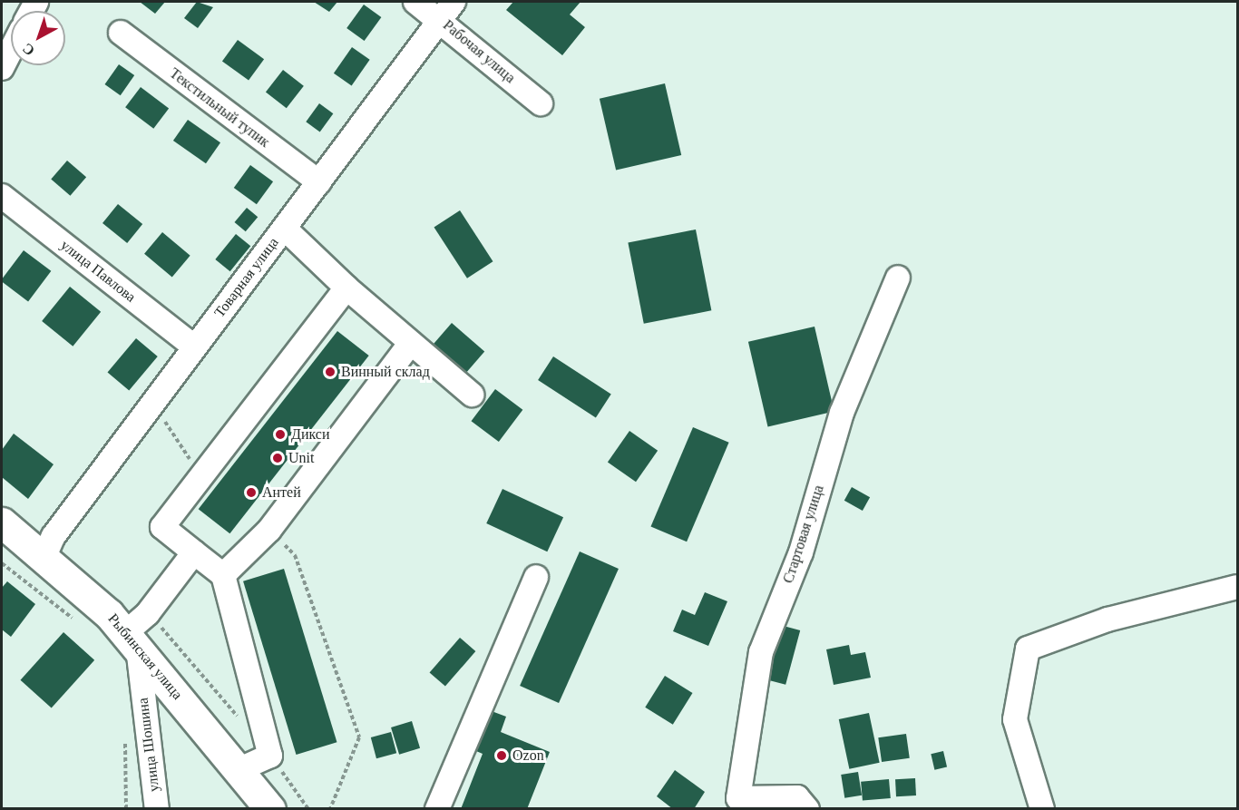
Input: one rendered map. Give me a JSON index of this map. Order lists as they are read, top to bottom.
{
  "streets": {
    "main road": ["Рыбинская улица"],
    "street": [
      "Рабочая улица",
      "Текстильный тупик",
      "улица Павлова",
      "Товарная улица",
      "Стартовая улица",
      "улица Шошина"
    ]
  },
  "crossings": [
    ["Рабочая улица", "Товарная улица"],
    ["Текстильный тупик", "Товарная улица"],
    ["улица Павлова", "Товарная улица"],
    ["Товарная улица", "Рыбинская улица"],
    ["Рыбинская улица", "улица Шошина"]
  ],
  "places": [
    "Винный склад",
    "Дикси",
    "Unit",
    "Антей",
    "Ozon"
  ],
  "north": "bottom left"
}
